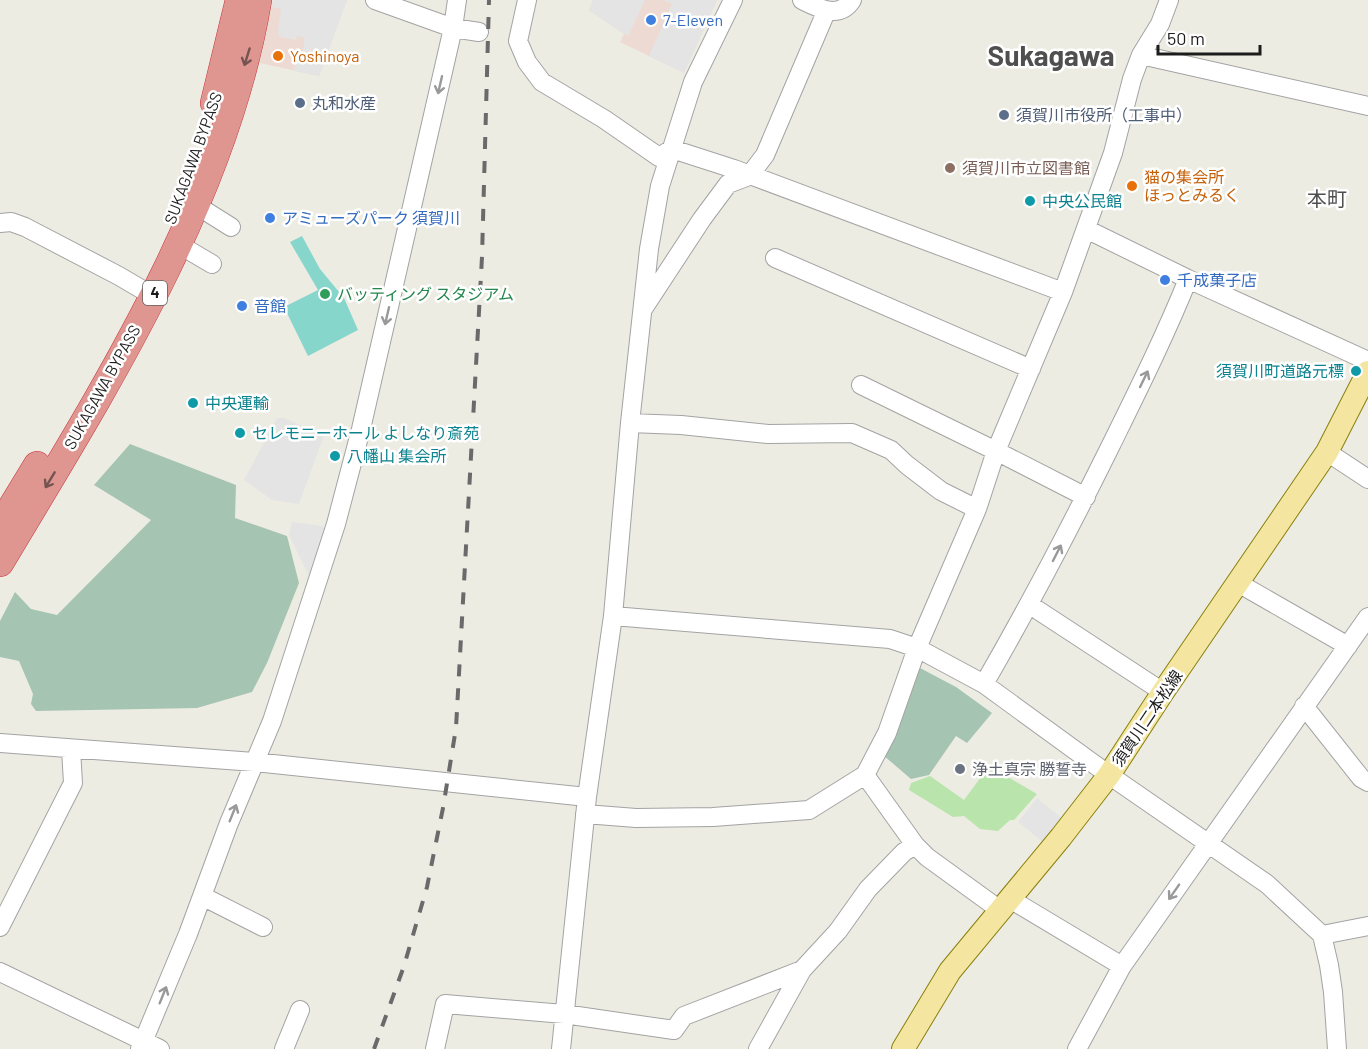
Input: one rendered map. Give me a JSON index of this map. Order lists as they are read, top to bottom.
{
  "streets": {
    "highway": ["SUKAGAWA BYPASS", "4"],
    "main road": ["須賀川二本松線"]
  },
  "districts": ["Sukagawa", "本町"],
  "places": [
    "7-Eleven",
    "Yoshinoya",
    "丸和水産",
    "須賀川市役所（工事中）",
    "須賀川市立図書館",
    "猫の集会所 ほっとみるく",
    "中央公民館",
    "アミューズパーク 須賀川",
    "千成菓子店",
    "バッティング スタジアム",
    "音館",
    "須賀川町道路元標",
    "中央運輸",
    "セレモニーホール よしなり斎苑",
    "八幡山 集会所",
    "浄土真宗 勝誓寺"
  ],
  "scale_bar": "50 m"
}
